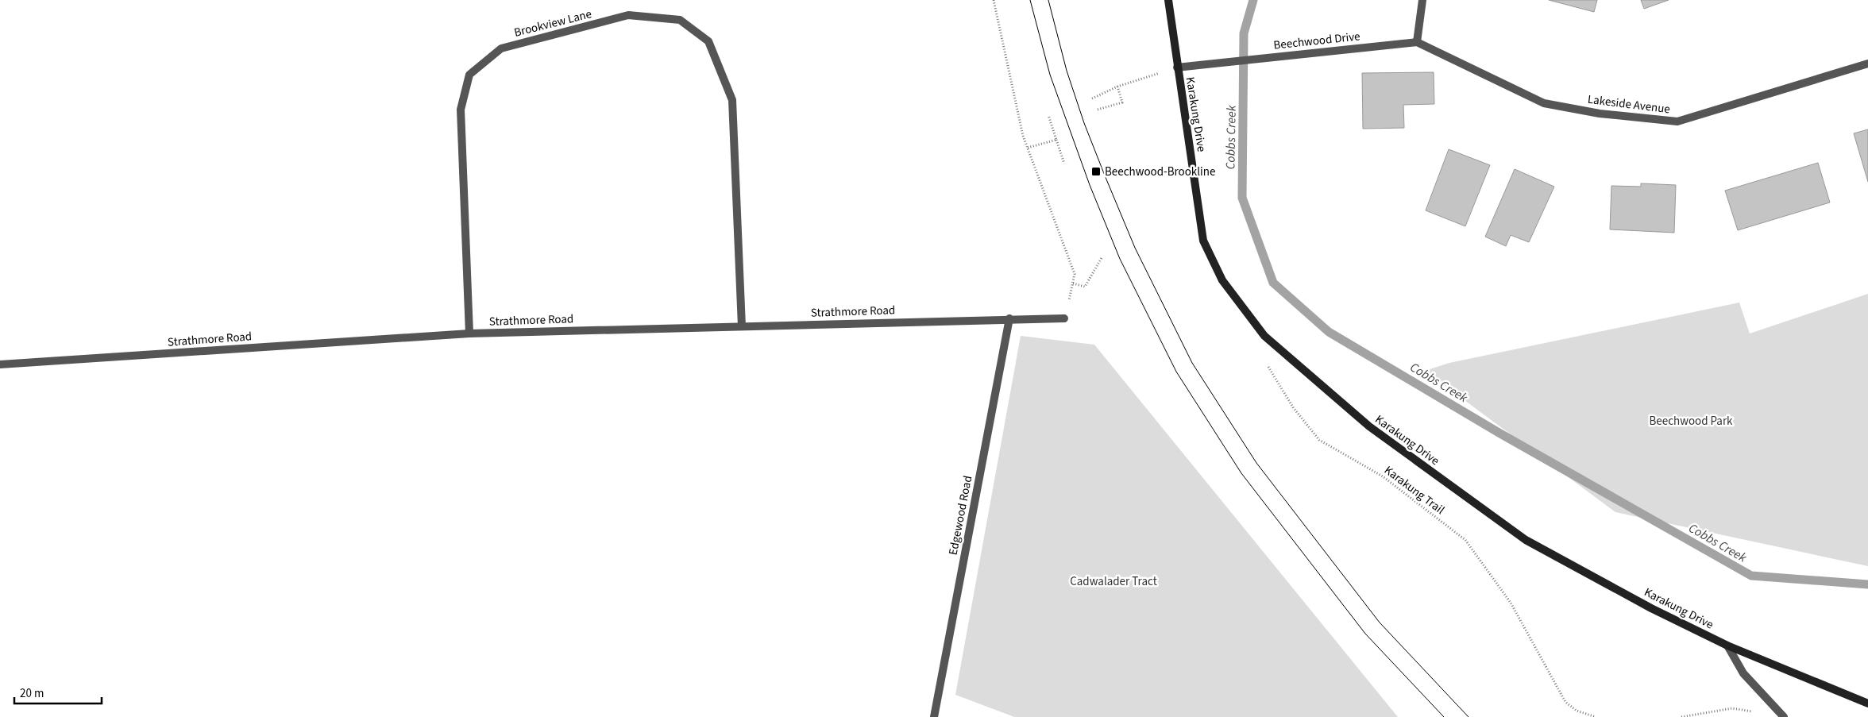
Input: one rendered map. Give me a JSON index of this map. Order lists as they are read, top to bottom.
{
  "streets": {
    "street": [
      "Brookview Lane",
      "Beechwood Drive",
      "Lakeside Avenue",
      "Karakung Drive",
      "Strathmore Road",
      "Edgewood Road"
    ],
    "path": ["Karakung Trail"]
  },
  "crossings": [
    ["Brookview Lane", "Strathmore Road"],
    ["Beechwood Drive", "Lakeside Avenue"],
    ["Beechwood Drive", "Karakung Drive"],
    ["Strathmore Road", "Edgewood Road"]
  ],
  "water": ["Cobbs Creek"],
  "parks": ["Beechwood Park", "Cadwalader Tract"],
  "places": {
    "transit": ["Beechwood-Brookline"]
  },
  "scale_bar": "20 m"
}
